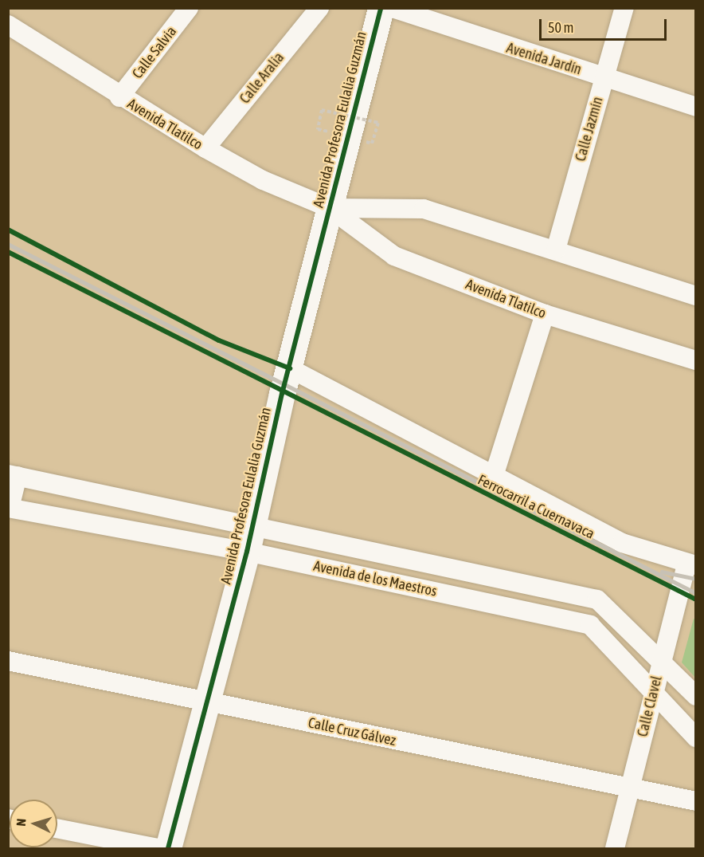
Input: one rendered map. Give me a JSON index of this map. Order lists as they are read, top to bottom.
{
  "streets": {
    "main road": ["Avenida Profesora Eulalia Guzmán"],
    "street": [
      "Calle Salvia",
      "Avenida Jardín",
      "Calle Aralia",
      "Avenida Tlatilco",
      "Calle Jazmín",
      "Avenida de los Maestros",
      "Calle Clavel",
      "Calle Cruz Gálvez"
    ],
    "cycle path": ["Ferrocarril a Cuernavaca"]
  },
  "crossings": [
    ["Calle Salvia", "Avenida Tlatilco"],
    ["Avenida Jardín", "Calle Jazmín"],
    ["Calle Aralia", "Avenida Tlatilco"],
    ["Avenida Profesora Eulalia Guzmán", "Avenida Tlatilco"],
    ["Avenida Profesora Eulalia Guzmán", "Avenida de los Maestros"],
    ["Avenida Profesora Eulalia Guzmán", "Calle Cruz Gálvez"],
    ["Avenida Tlatilco", "Calle Jazmín"],
    ["Avenida de los Maestros", "Calle Clavel"],
    ["Calle Clavel", "Calle Cruz Gálvez"]
  ],
  "scale_bar": "50 m",
  "north": "left"
}
